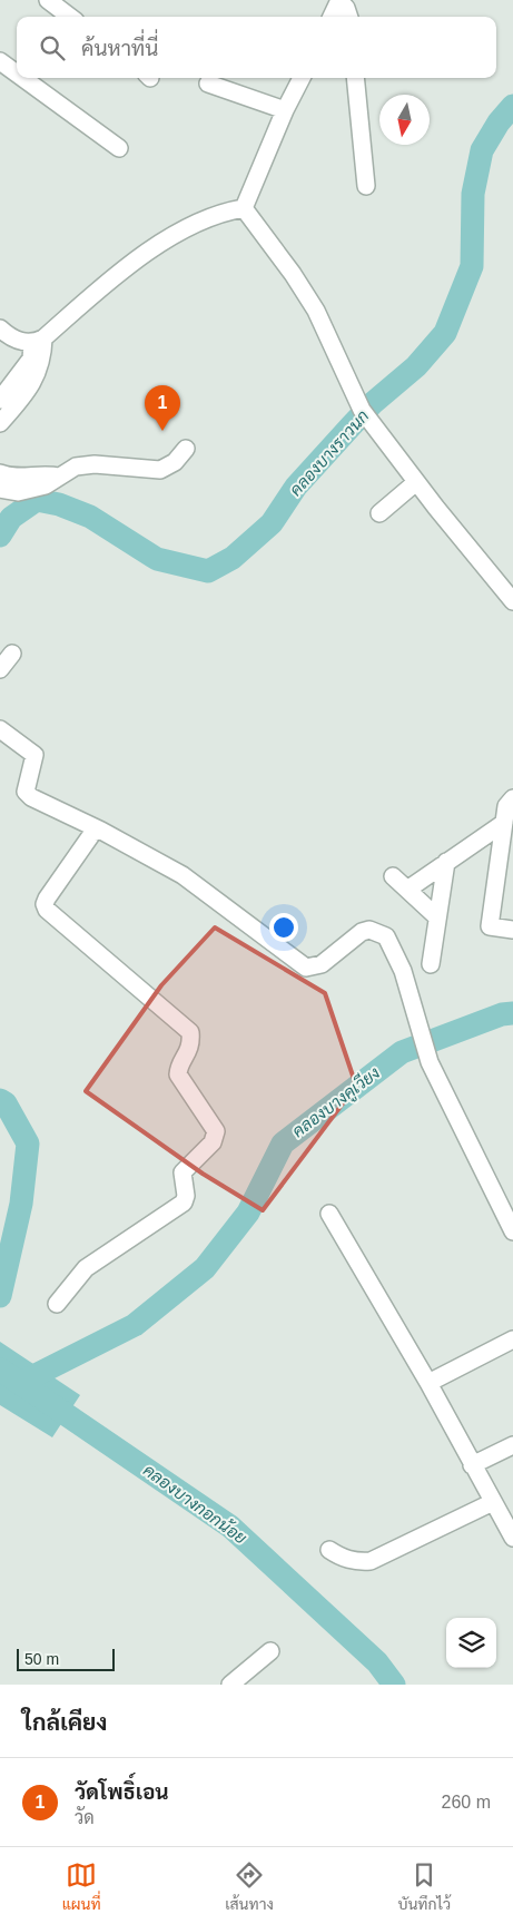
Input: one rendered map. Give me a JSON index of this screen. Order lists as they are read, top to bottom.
{
  "water": ["คลองบางราวนก", "คลองบางคูเวียง", "คลองบางกอกน้อย"],
  "scale_bar": "50 m",
  "north": "bottom",
  "page": {
    "search": "ค้นหาที่นี่",
    "pins": "1",
    "scale": "50 m",
    "heading": "ใกล้เคียง",
    "list": [
      {
        "mark": "1",
        "name": "วัดโพธิ์เอน",
        "note": "วัด",
        "value": "260 m"
      }
    ],
    "nav": ["แผนที่", "เส้นทาง", "บันทึกไว้"]
  }
}
